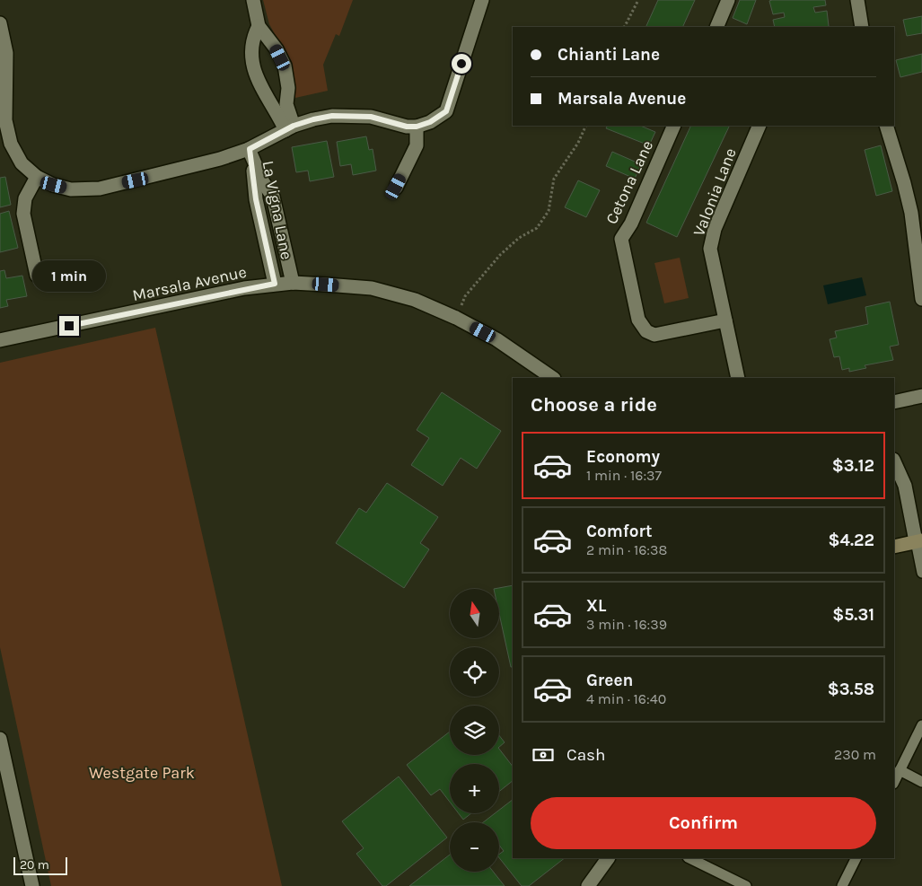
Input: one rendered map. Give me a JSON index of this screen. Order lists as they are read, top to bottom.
{
  "streets": {
    "street": [
      "Cetona Lane",
      "Valonia Lane",
      "La Vigna Lane",
      "Marsala Avenue"
    ]
  },
  "crossings": [
    ["Cetona Lane", "Valonia Lane"],
    ["La Vigna Lane", "Marsala Avenue"]
  ],
  "parks": ["Westgate Park"],
  "scale_bar": "20 m",
  "north": "top",
  "page": {
    "banner": ["Chianti Lane", "Marsala Avenue"],
    "bubble": "1 min",
    "heading": "Choose a ride",
    "list": [
      {
        "name": "Economy",
        "note": "1 min · 16:37",
        "value": "$3.12"
      },
      {
        "name": "Comfort",
        "note": "2 min · 16:38",
        "value": "$4.22"
      },
      {
        "name": "XL",
        "note": "3 min · 16:39",
        "value": "$5.31"
      },
      {
        "name": "Green",
        "note": "4 min · 16:40",
        "value": "$3.58"
      }
    ],
    "map_buttons": ["+", "−"],
    "pay": ["Cash", "230 m"],
    "buttons": "Confirm",
    "scale": "20 m"
  }
}
